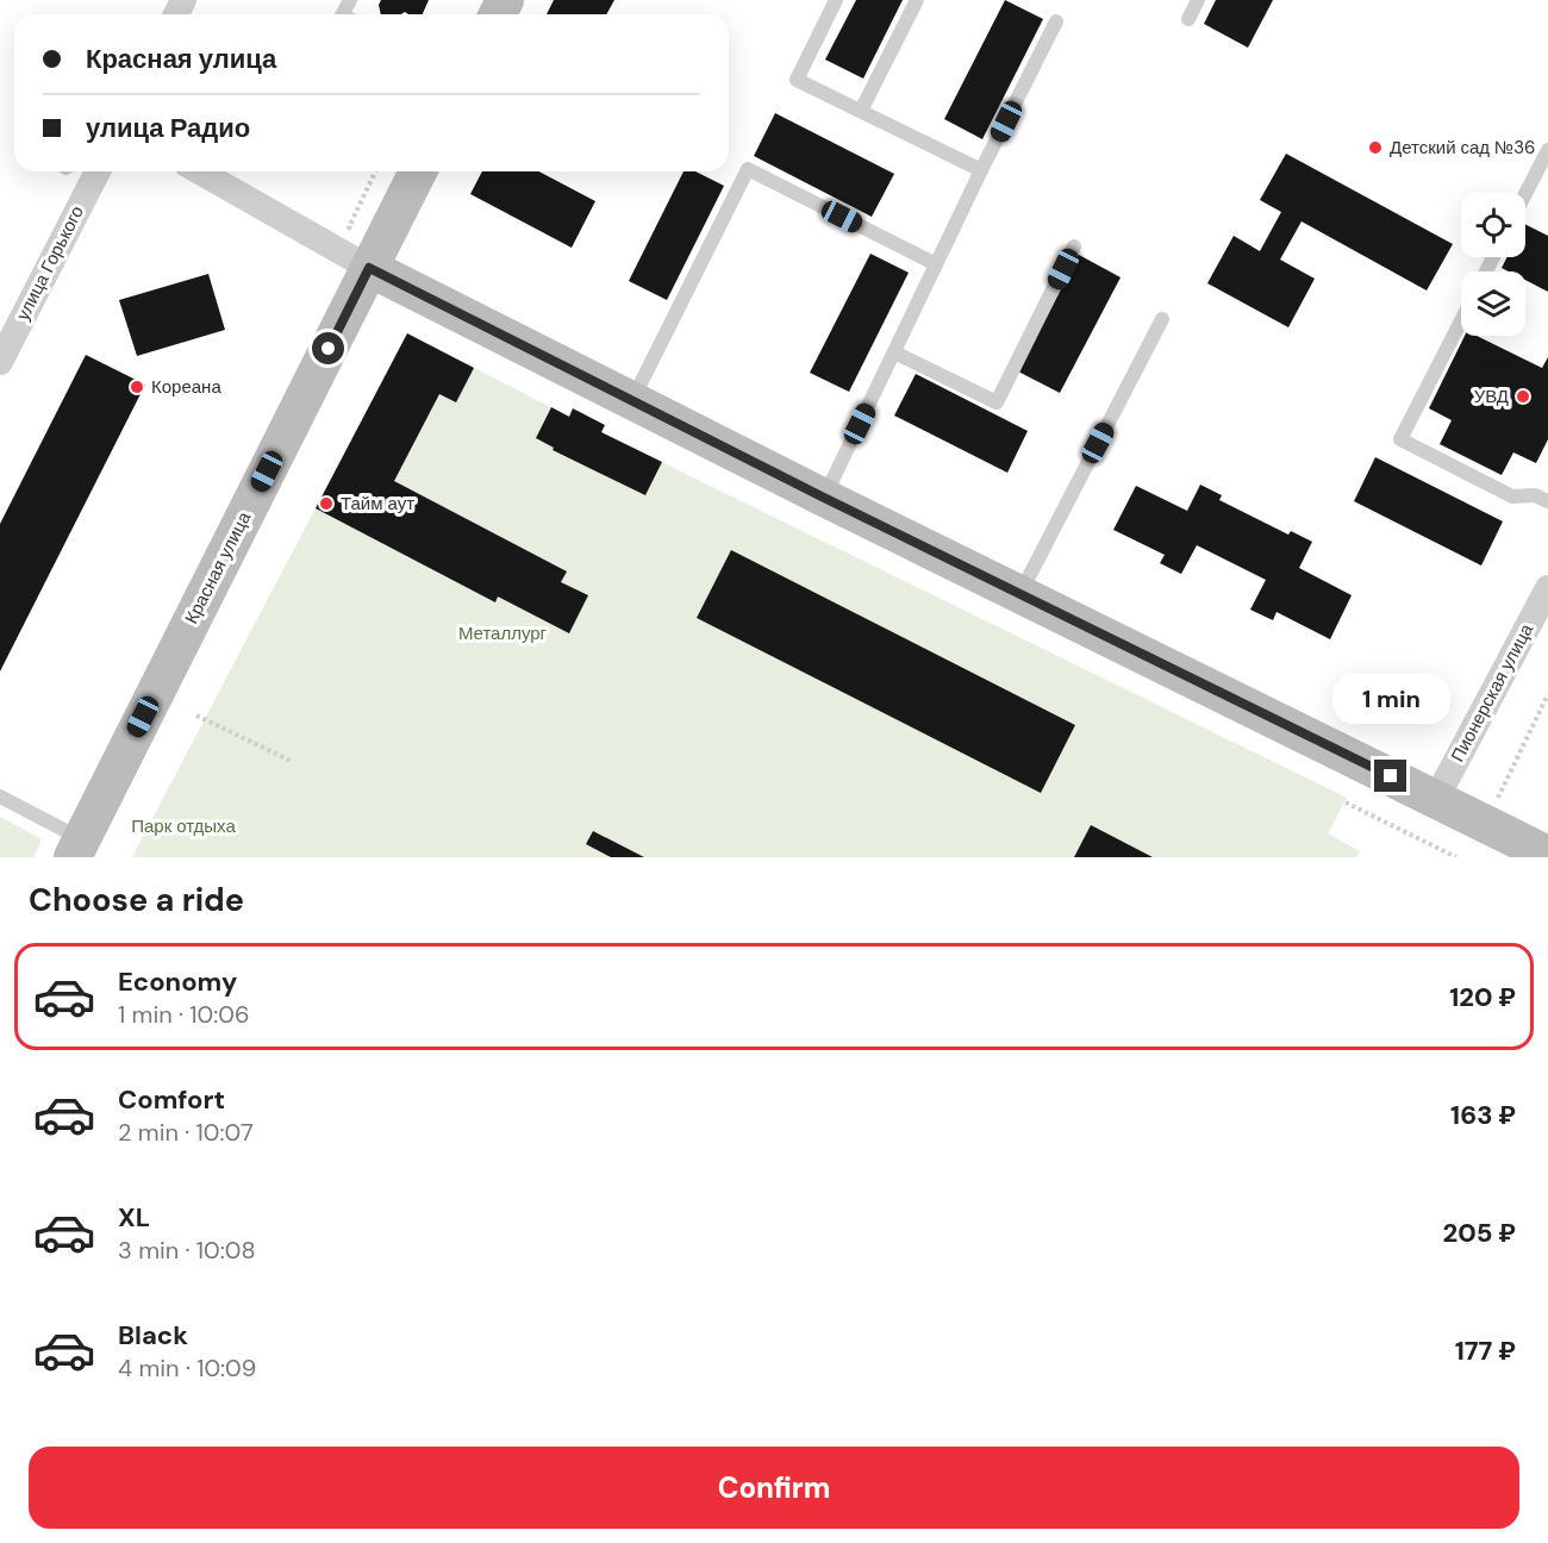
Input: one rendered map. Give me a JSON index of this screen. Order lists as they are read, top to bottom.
{
  "streets": {
    "main road": ["Красная улица"],
    "street": ["улица Горького", "Пионерская улица"]
  },
  "parks": ["Металлург", "Парк отдыха"],
  "places": [
    "Детский сад №36",
    "Кореана",
    "УВД",
    "Тайм аут"
  ],
  "page": {
    "banner": ["Красная улица", "улица Радио"],
    "bubble": "1 min",
    "heading": "Choose a ride",
    "list": [
      {
        "name": "Economy",
        "note": "1 min · 10:06",
        "value": "120 ₽"
      },
      {
        "name": "Comfort",
        "note": "2 min · 10:07",
        "value": "163 ₽"
      },
      {
        "name": "XL",
        "note": "3 min · 10:08",
        "value": "205 ₽"
      },
      {
        "name": "Black",
        "note": "4 min · 10:09",
        "value": "177 ₽"
      }
    ],
    "buttons": "Confirm"
  }
}
